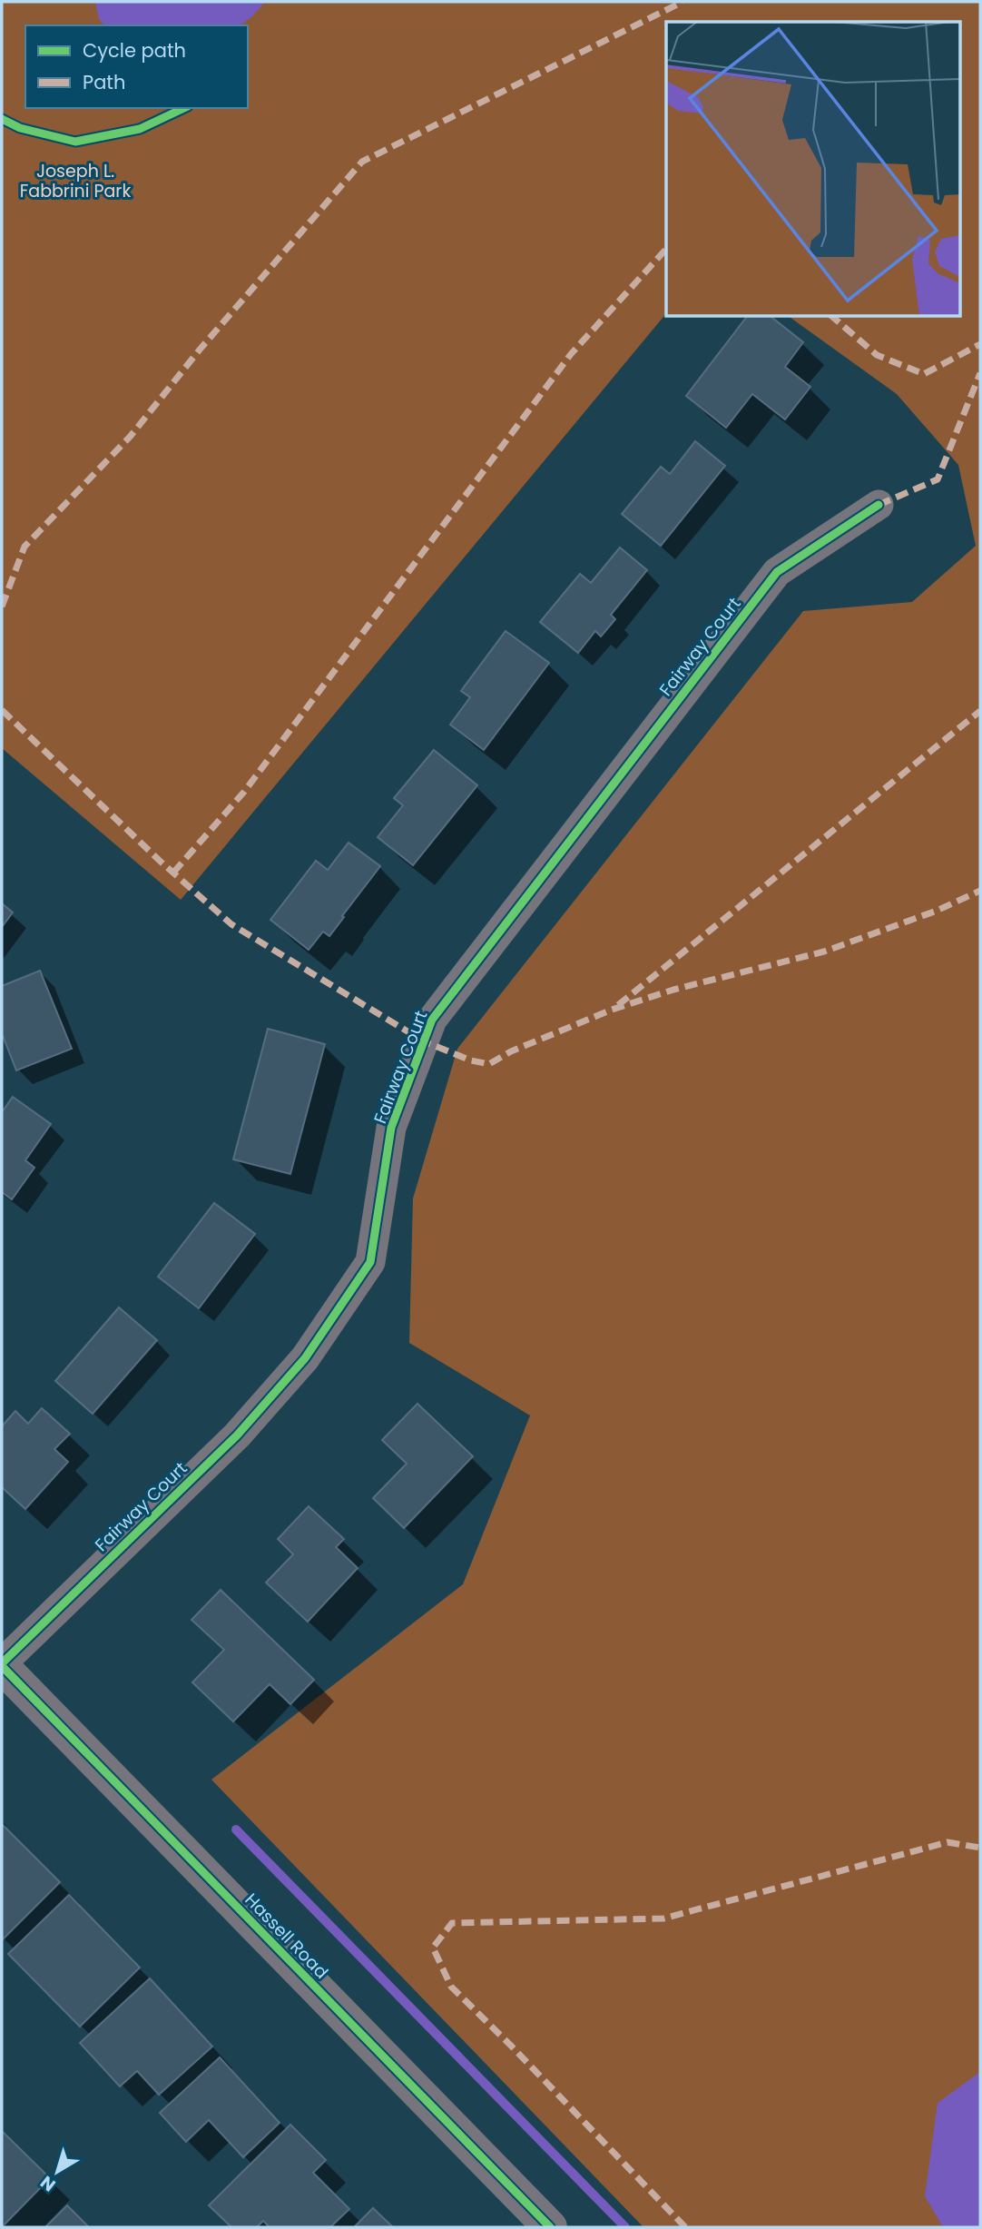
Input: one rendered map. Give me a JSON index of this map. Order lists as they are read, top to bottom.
{
  "streets": {
    "street": ["Fairway Court", "Hassell Road"]
  },
  "crossings": [
    ["Fairway Court", "Hassell Road"]
  ],
  "parks": ["Joseph L. Fabbrini Park"],
  "legend": ["Cycle path", "Path"],
  "north": "bottom left"
}
